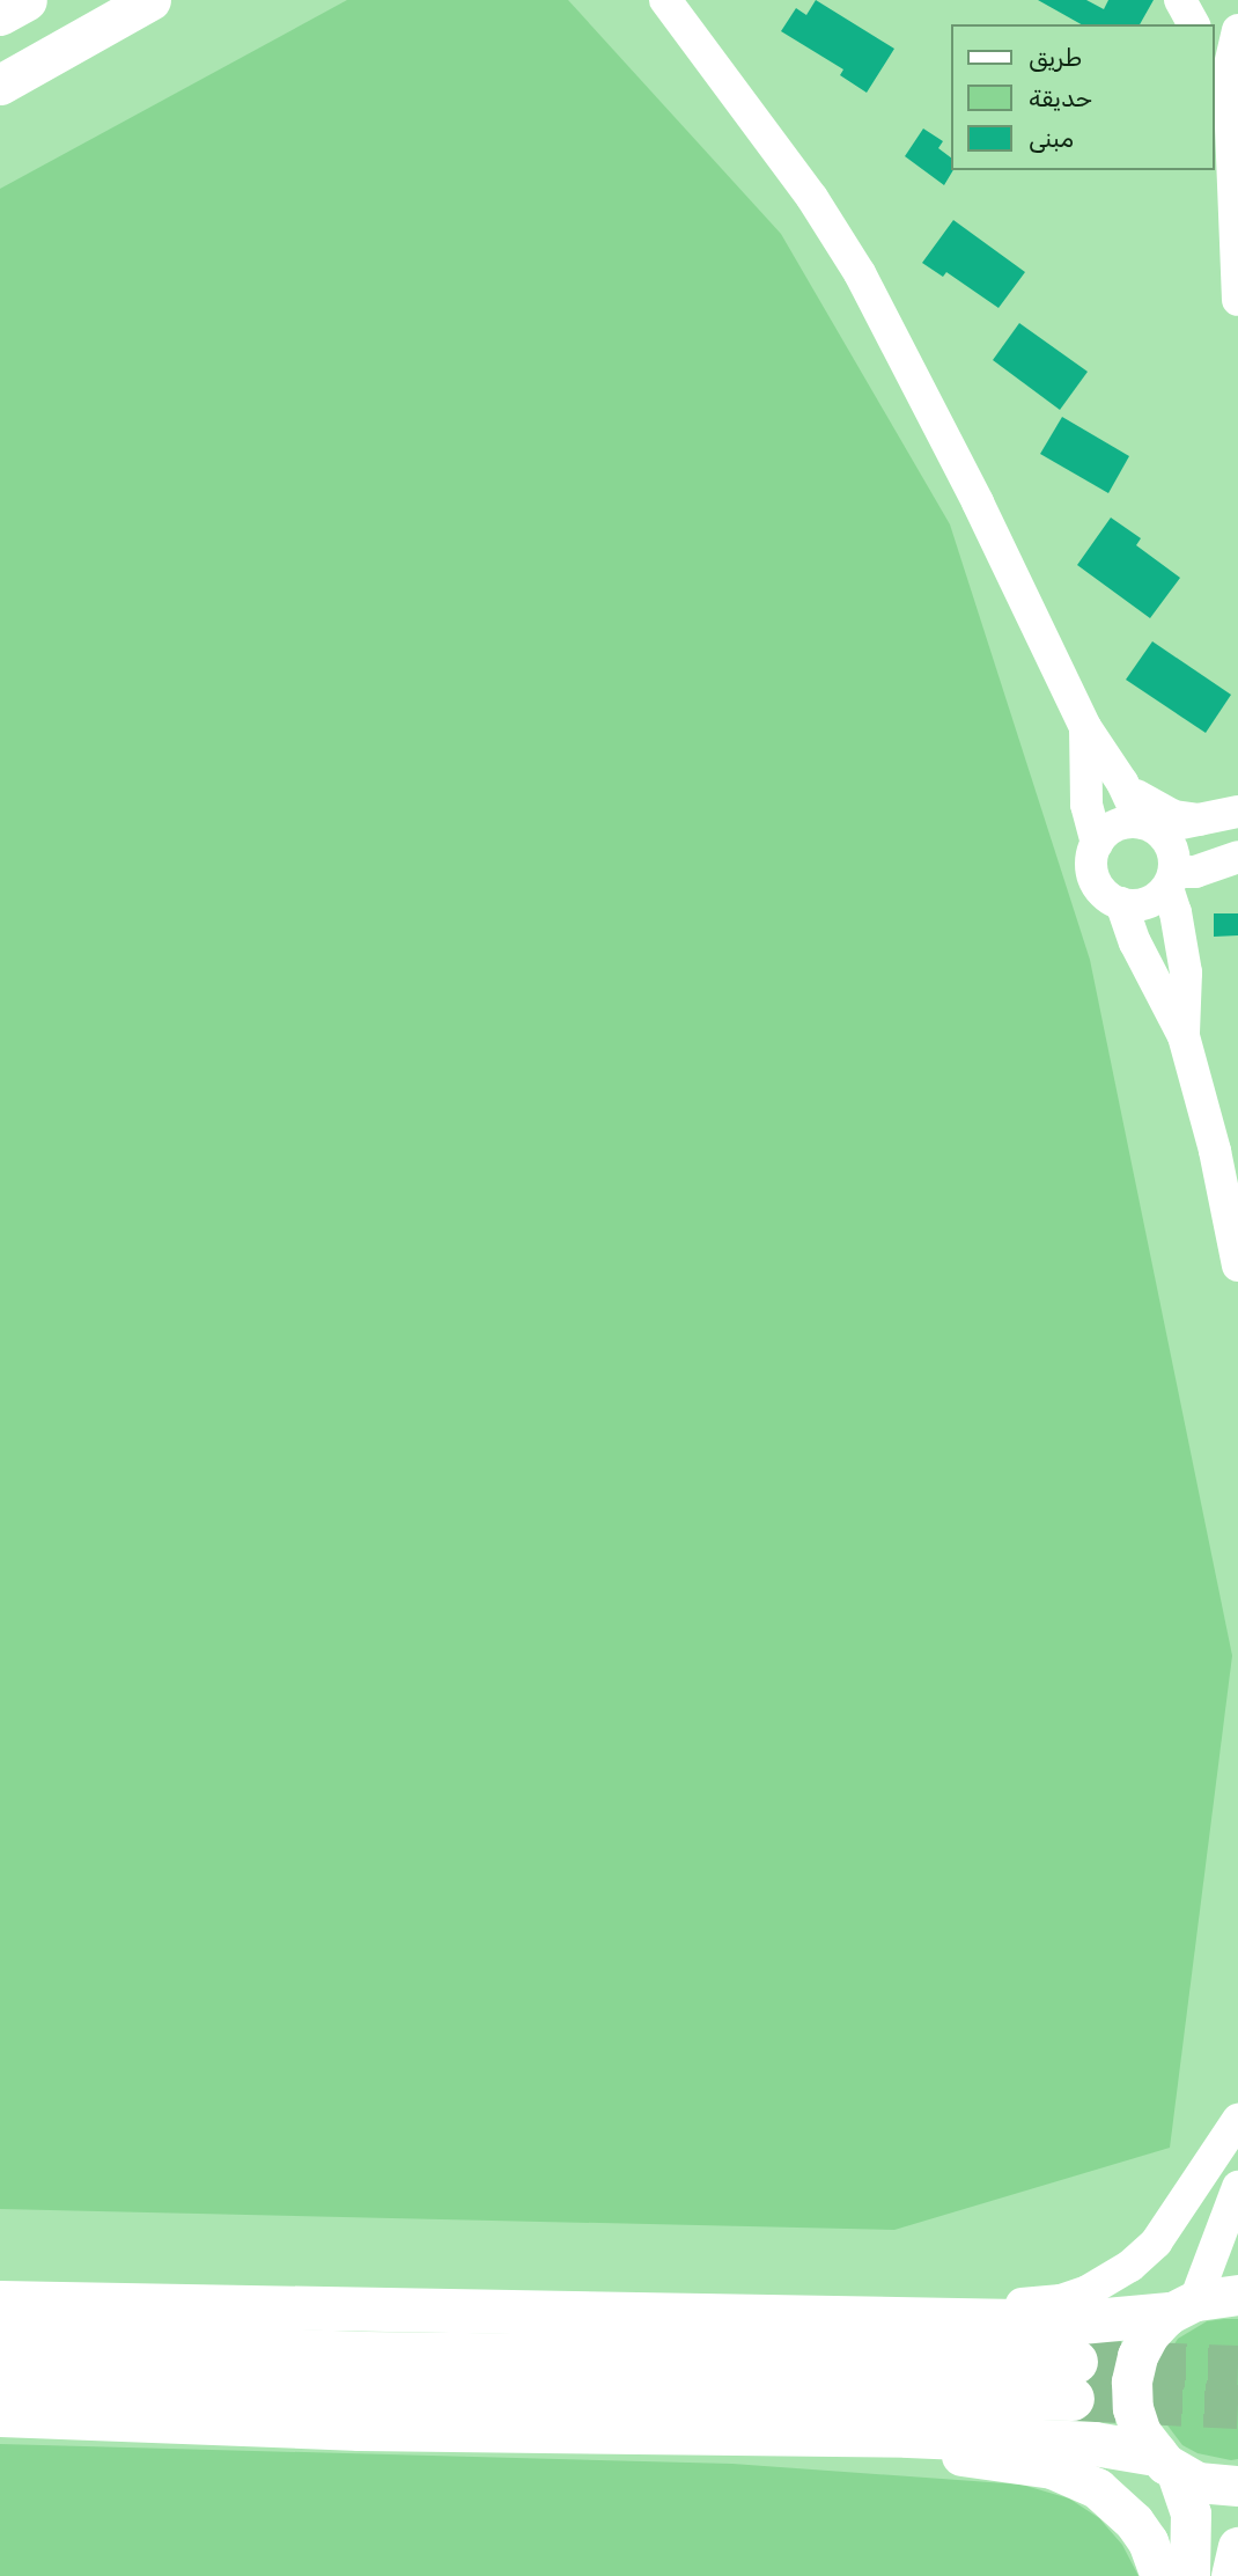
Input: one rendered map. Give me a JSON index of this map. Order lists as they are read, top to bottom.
{
  "legend": ["طريق", "حديقة", "مبنى"]
}
